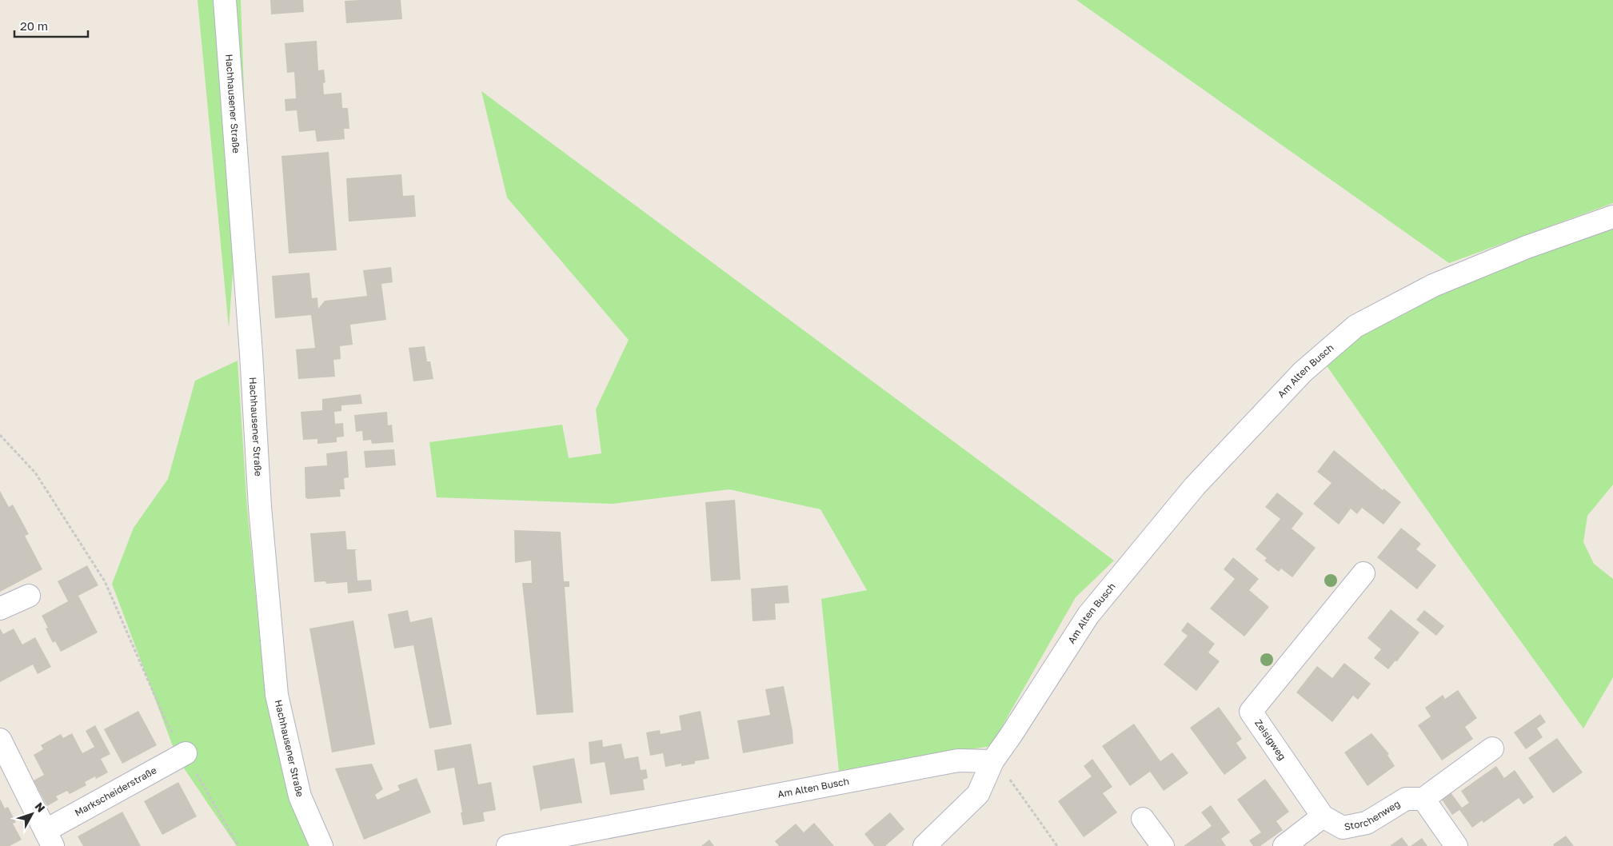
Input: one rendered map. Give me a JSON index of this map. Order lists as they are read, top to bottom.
{
  "streets": {
    "street": [
      "Hachhausener Straße",
      "Am Alten Busch",
      "Zeisigweg",
      "Markscheiderstraße",
      "Storchenweg"
    ]
  },
  "crossings": [
    ["Zeisigweg", "Storchenweg"]
  ],
  "scale_bar": "20 m",
  "north": "top right"
}
